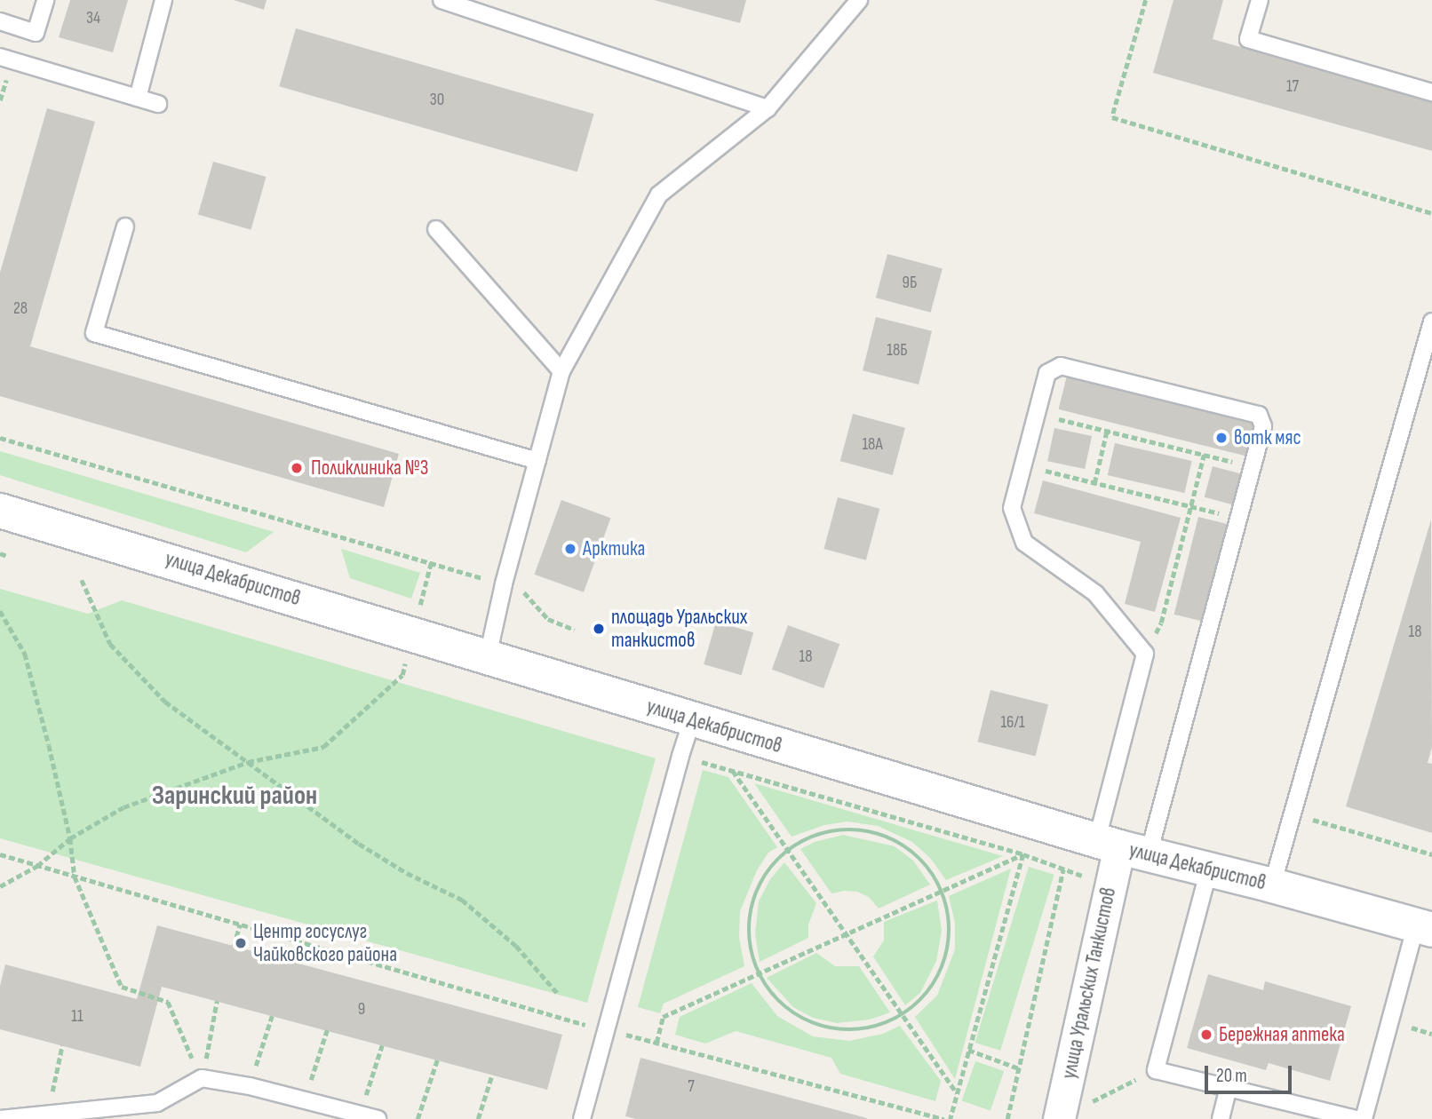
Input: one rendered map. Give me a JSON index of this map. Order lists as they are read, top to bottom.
{
  "streets": {
    "street": ["улица Декабристов", "улица Уральских Танкистов"]
  },
  "crossings": [
    ["улица Декабристов", "улица Уральских Танкистов"]
  ],
  "districts": ["Заринский район"],
  "places": [
    "вотк мяс",
    "Поликлиника №3",
    "Арктика",
    "площадь Уральских танкистов",
    "Центр госуслуг Чайковского района",
    "Бережная аптека"
  ],
  "house_numbers": [
    "34",
    "17",
    "30",
    "9Б",
    "28",
    "18Б",
    "18А",
    "18",
    "18",
    "16/1",
    "9",
    "11",
    "7"
  ],
  "scale_bar": "20 m"
}
